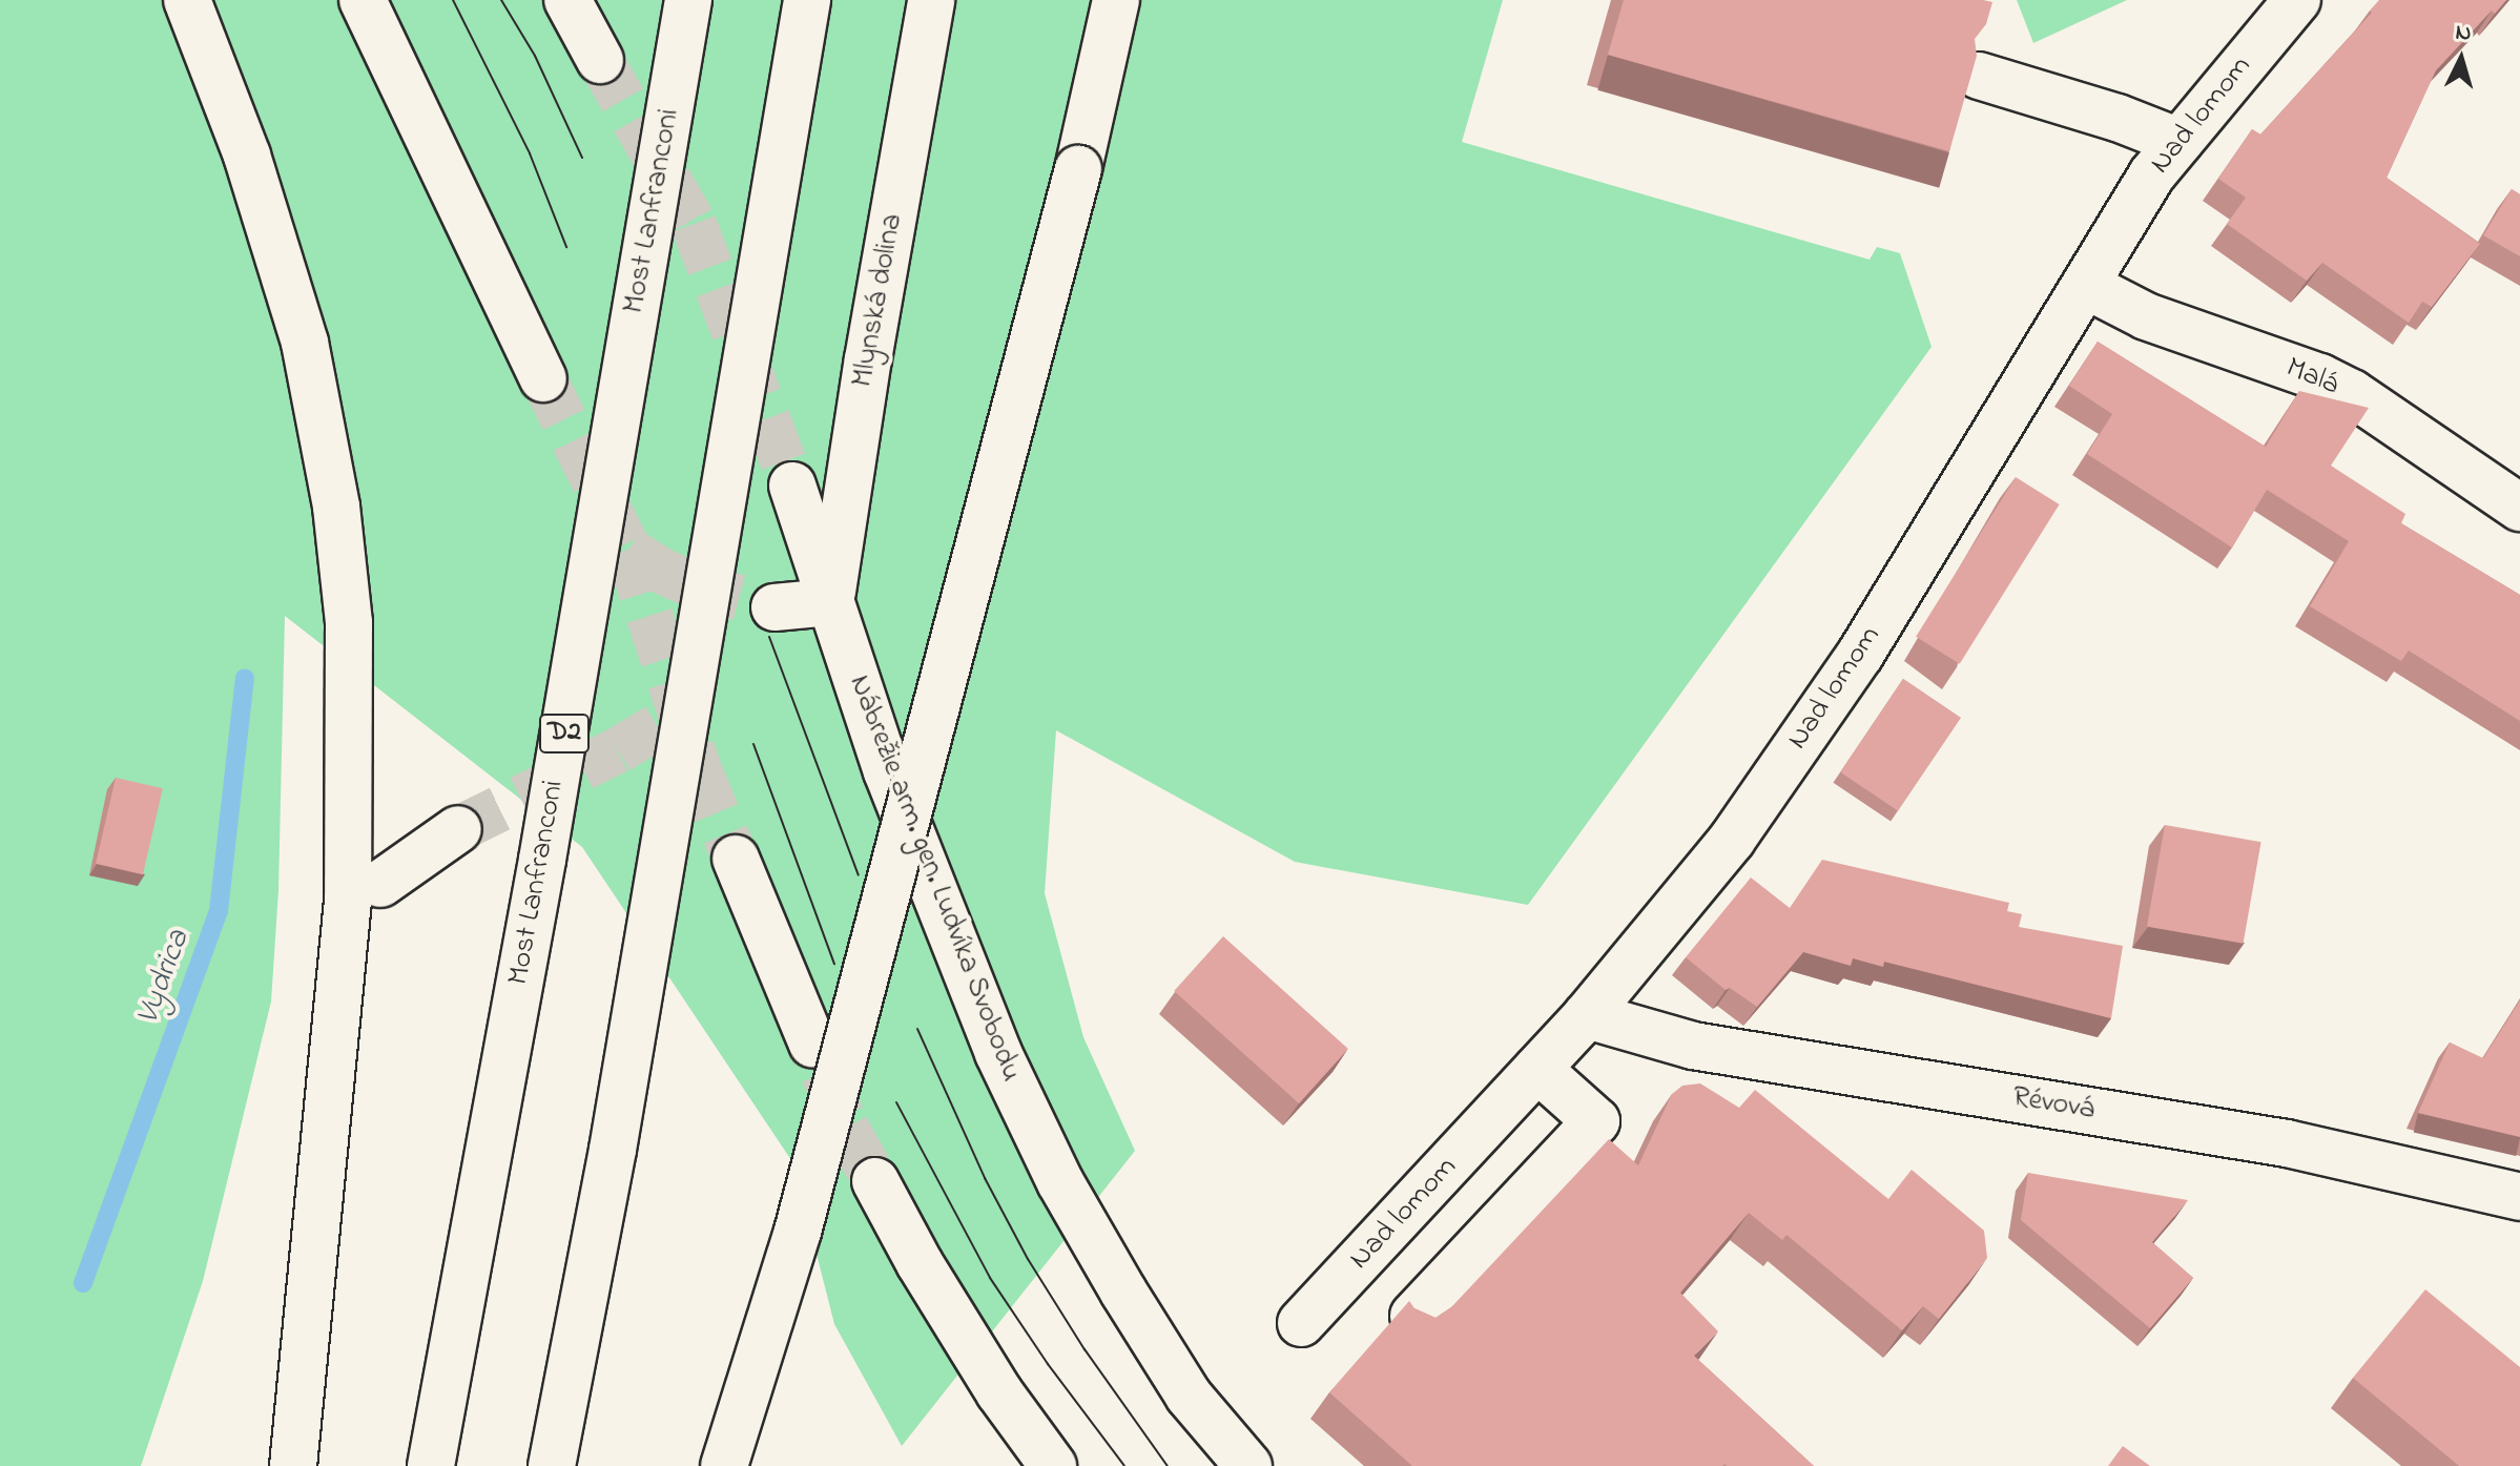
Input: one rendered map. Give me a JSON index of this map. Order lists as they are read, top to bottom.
{
  "streets": {
    "main road": [
      "Nad lomom",
      "Most Lanfranconi",
      "Mlynská dolina",
      "Malá",
      "D2",
      "Nábrežie arm. gen. Ludvíka Svobodu",
      "Révová"
    ]
  },
  "crossings": [
    ["Nad lomom", "Malá"],
    ["Nad lomom", "Révová"],
    ["Mlynská dolina", "Nábrežie arm. gen. Ludvíka Svobodu"]
  ],
  "water": ["Vydrica"],
  "north": "top"
}
